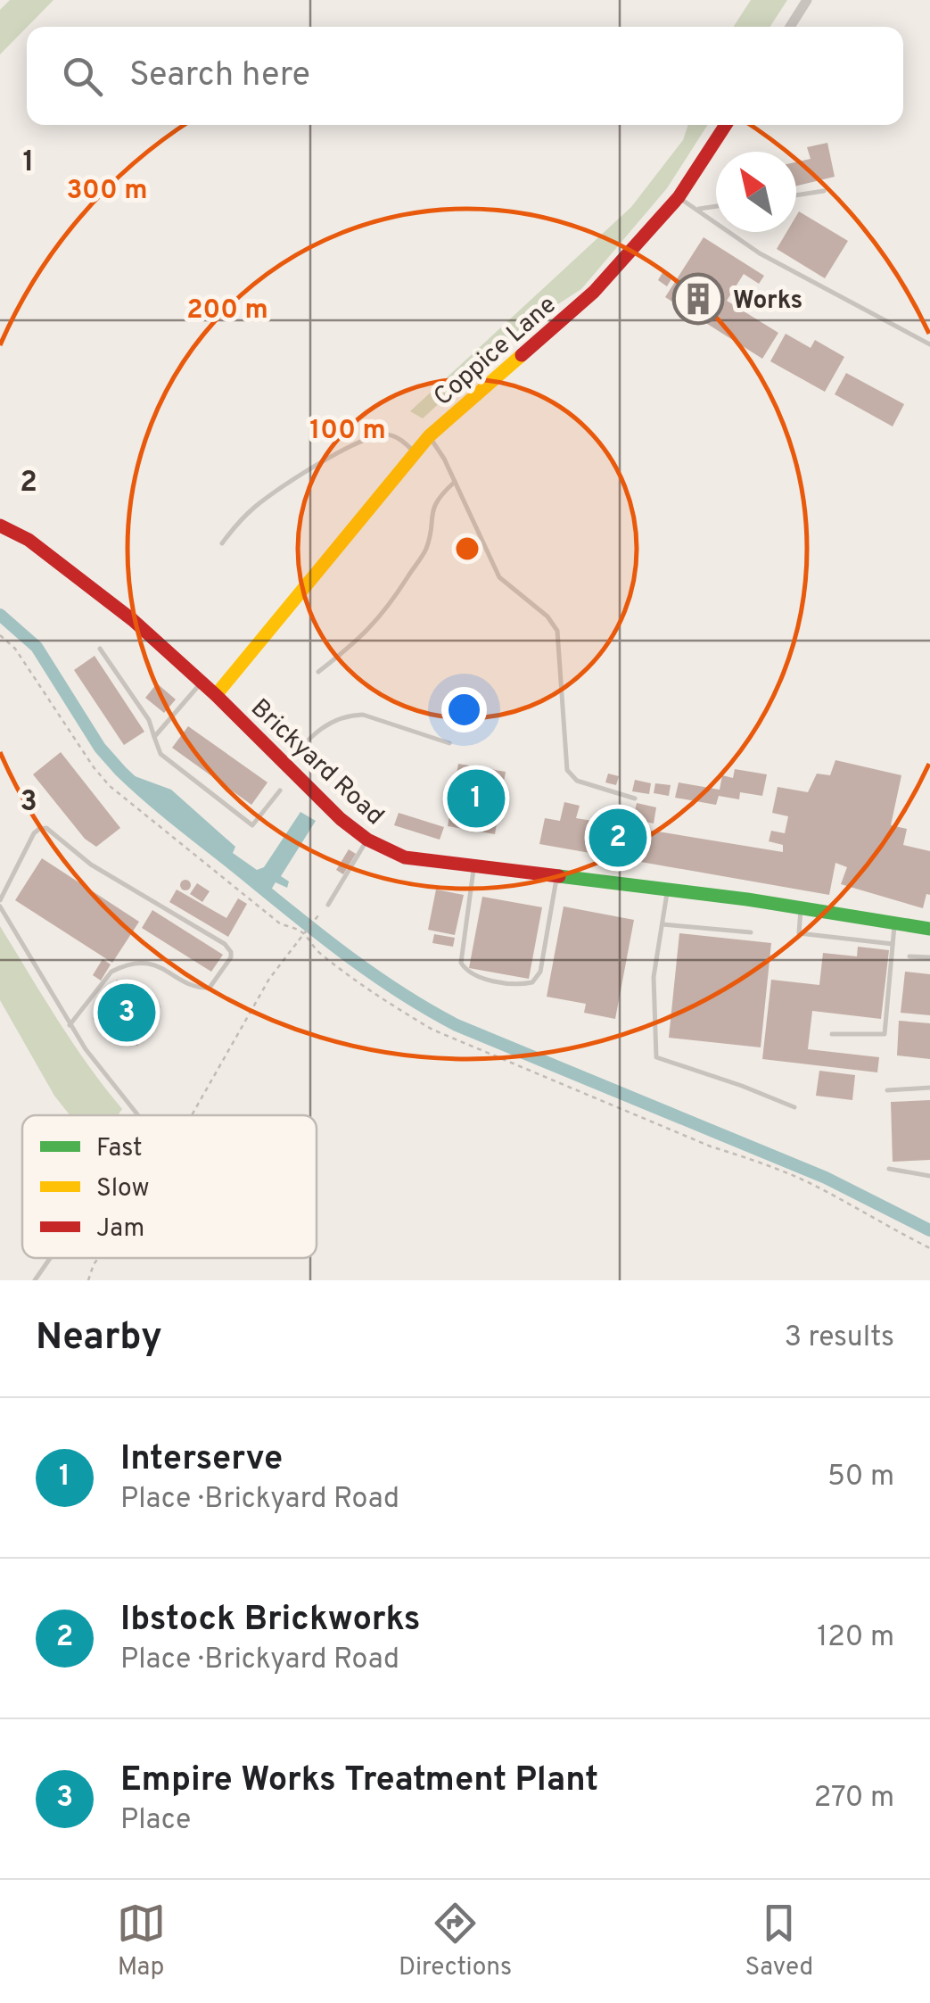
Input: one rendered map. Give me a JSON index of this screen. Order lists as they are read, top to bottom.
{
  "streets": {
    "street": ["Coppice Lane", "Brickyard Road"]
  },
  "crossings": [
    ["Coppice Lane", "Brickyard Road"]
  ],
  "places": {
    "building": ["Works"]
  },
  "legend": ["Fast", "Slow", "Jam"],
  "north": "top left",
  "page": {
    "search": "Search here",
    "pins": ["1", "2", "3"],
    "heading": ["Nearby", "3 results"],
    "list": [
      {
        "mark": "1",
        "name": "Interserve",
        "note": "Place · Brickyard Road",
        "value": "50 m"
      },
      {
        "mark": "2",
        "name": "Ibstock Brickworks",
        "note": "Place · Brickyard Road",
        "value": "120 m"
      },
      {
        "mark": "3",
        "name": "Empire Works Treatment Plant",
        "note": "Place",
        "value": "270 m"
      }
    ],
    "nav": ["Map", "Directions", "Saved"]
  },
  "grid": {
    "rows": ["1", "2", "3"]
  },
  "rings": ["300 m", "200 m", "100 m"]
}
